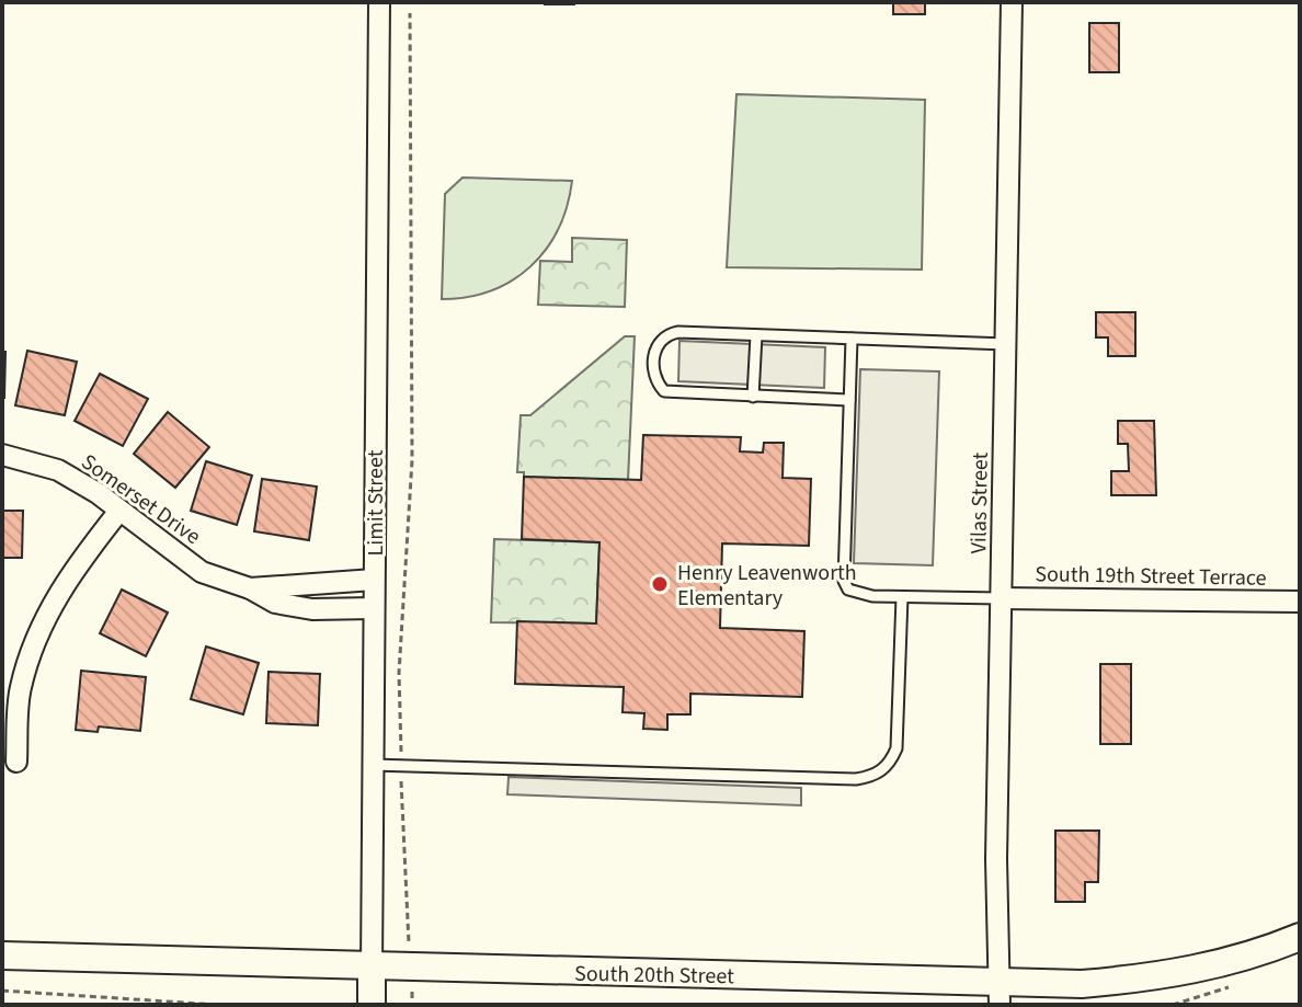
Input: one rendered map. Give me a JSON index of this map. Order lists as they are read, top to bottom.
{
  "streets": {
    "main road": ["Limit Street", "South 20th Street"],
    "street": ["Somerset Drive", "Vilas Street", "South 19th Street Terrace"]
  },
  "crossings": [
    ["Somerset Drive", "Limit Street"],
    ["Limit Street", "South 20th Street"],
    ["Vilas Street", "South 19th Street Terrace"],
    ["Vilas Street", "South 20th Street"]
  ],
  "places": ["Henry Leavenworth Elementary"]
}
